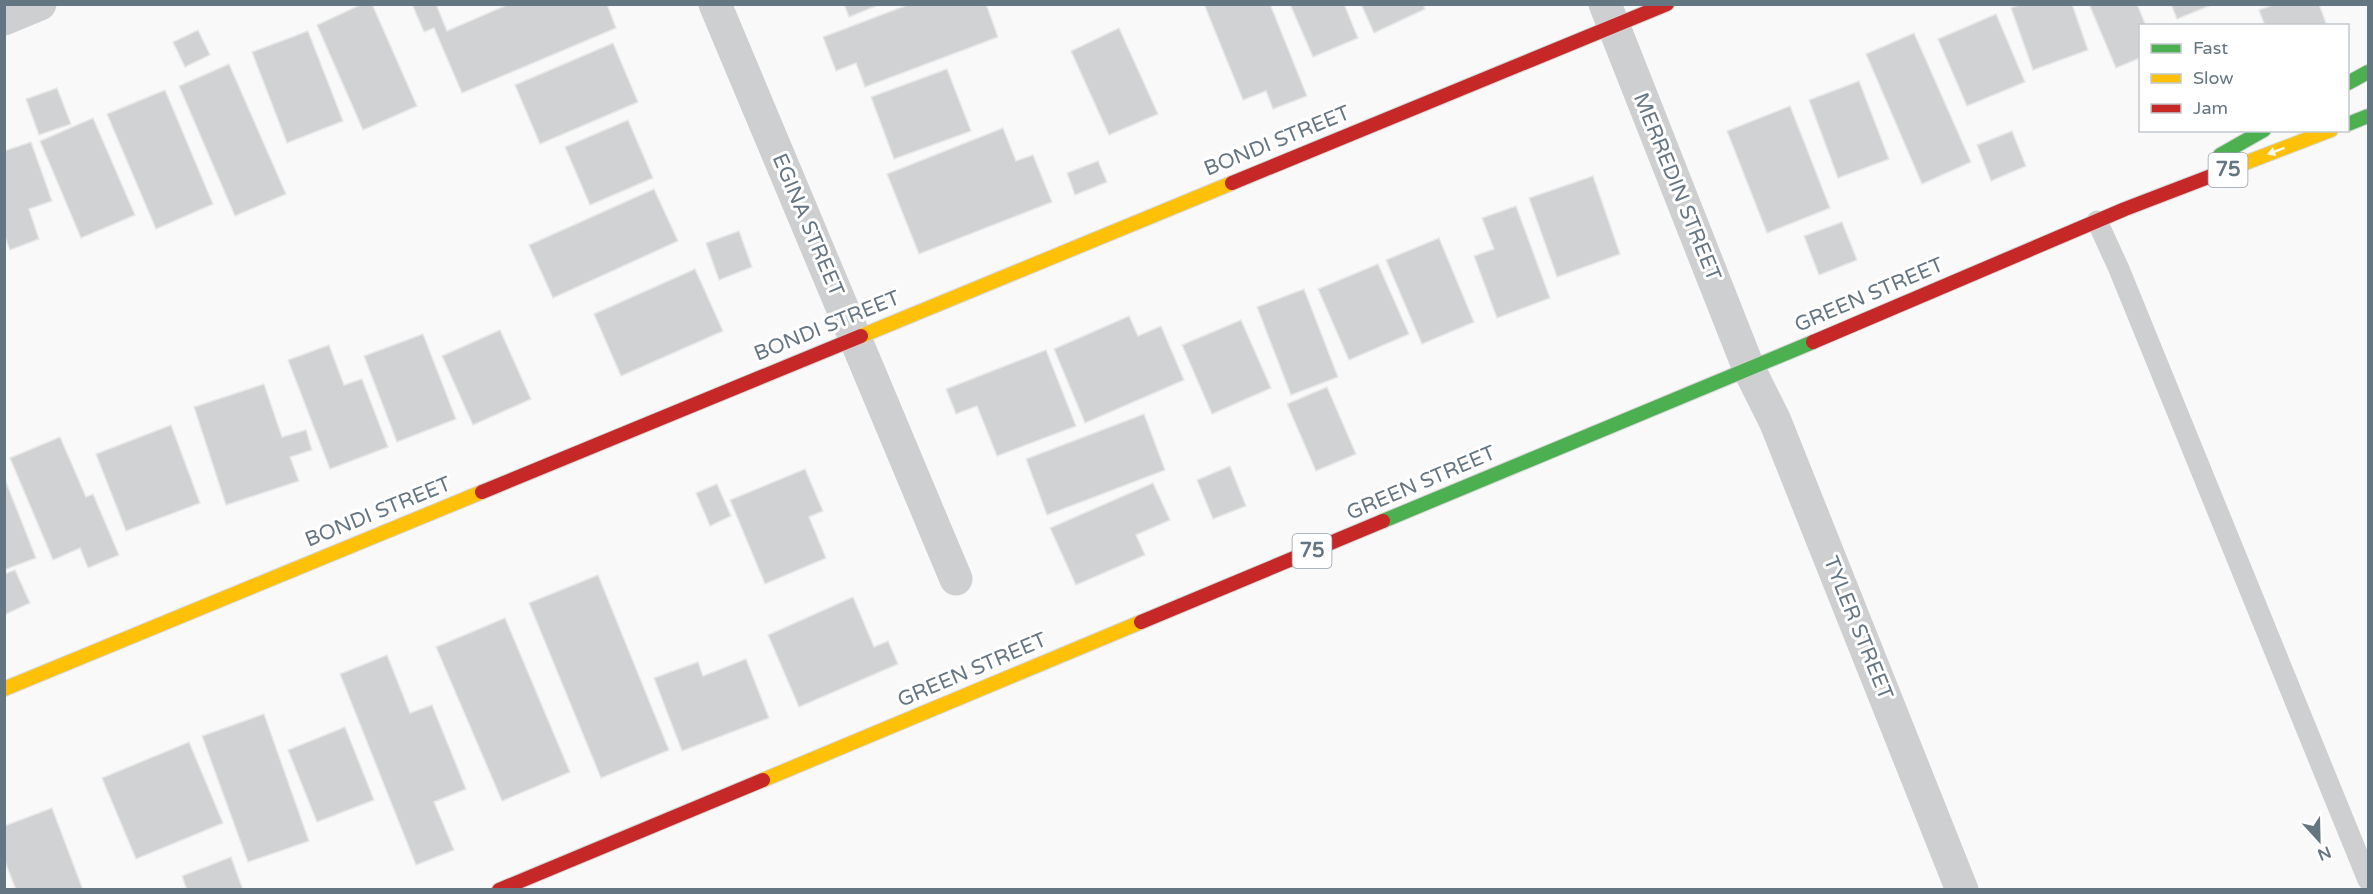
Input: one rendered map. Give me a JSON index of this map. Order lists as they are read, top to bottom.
{
  "streets": {
    "main road": ["BONDI STREET", "75", "GREEN STREET"],
    "street": ["MERREDIN STREET", "EGINA STREET", "TYLER STREET"]
  },
  "crossings": [
    ["BONDI STREET", "MERREDIN STREET"],
    ["BONDI STREET", "EGINA STREET"],
    ["MERREDIN STREET", "GREEN STREET"],
    ["MERREDIN STREET", "TYLER STREET"],
    ["GREEN STREET", "TYLER STREET"]
  ],
  "legend": ["Fast", "Slow", "Jam"],
  "north": "bottom"
}
